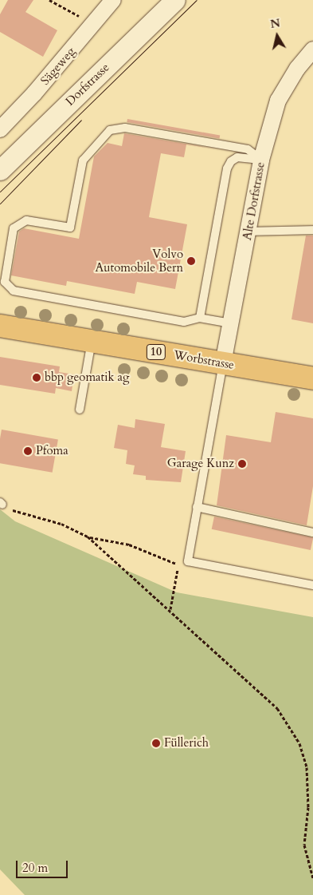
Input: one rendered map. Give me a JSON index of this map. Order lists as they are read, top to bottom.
{
  "streets": {
    "main road": ["10", "Worbstrasse"],
    "street": ["Sägeweg", "Dorfstrasse", "Alte Dorfstrasse"]
  },
  "crossings": [
    ["Alte Dorfstrasse", "Worbstrasse"]
  ],
  "places": [
    "Volvo Automobile Bern",
    "bbp geomatik ag",
    "Pfoma",
    "Garage Kunz",
    "Füllerich"
  ],
  "scale_bar": "20 m",
  "north": "top"
}
